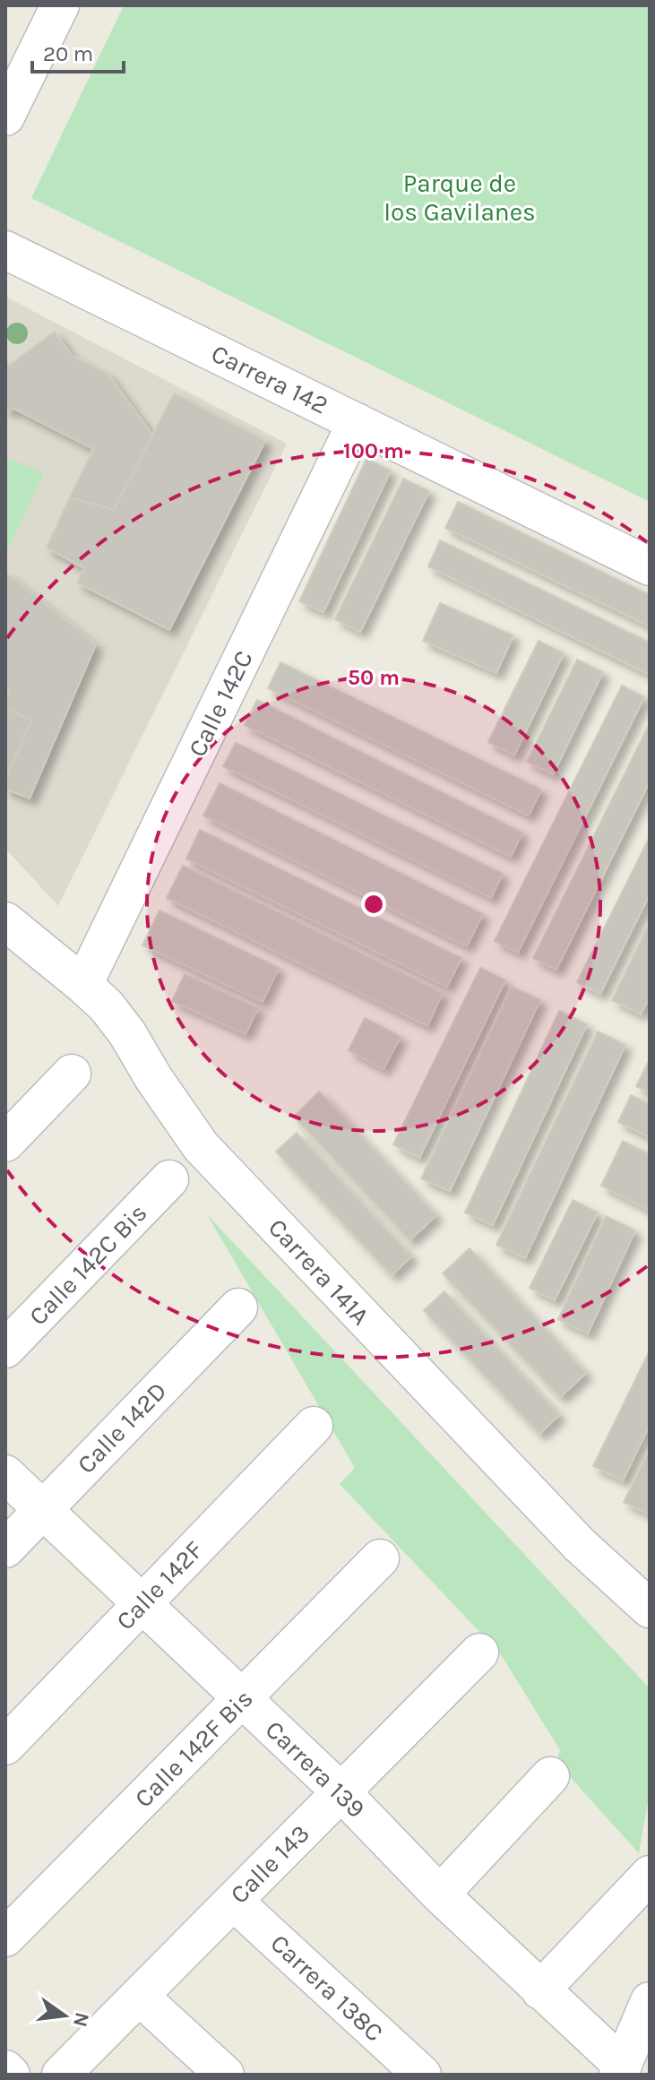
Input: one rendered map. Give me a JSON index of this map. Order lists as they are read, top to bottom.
{
  "streets": {
    "street": [
      "Carrera 142",
      "Calle 142C",
      "Calle 142C Bis",
      "Carrera 141A",
      "Calle 142D",
      "Calle 142F",
      "Calle 142F Bis",
      "Carrera 139",
      "Calle 143",
      "Carrera 138C"
    ]
  },
  "crossings": [
    ["Carrera 142", "Calle 142C"],
    ["Calle 142C", "Carrera 141A"],
    ["Calle 142D", "Carrera 139"],
    ["Calle 142F", "Carrera 139"],
    ["Calle 142F Bis", "Carrera 139"],
    ["Carrera 139", "Calle 143"],
    ["Calle 143", "Carrera 138C"]
  ],
  "parks": ["Parque de los Gavilanes"],
  "scale_bar": "20 m",
  "north": "right",
  "rings": ["100 m", "50 m"]
}
